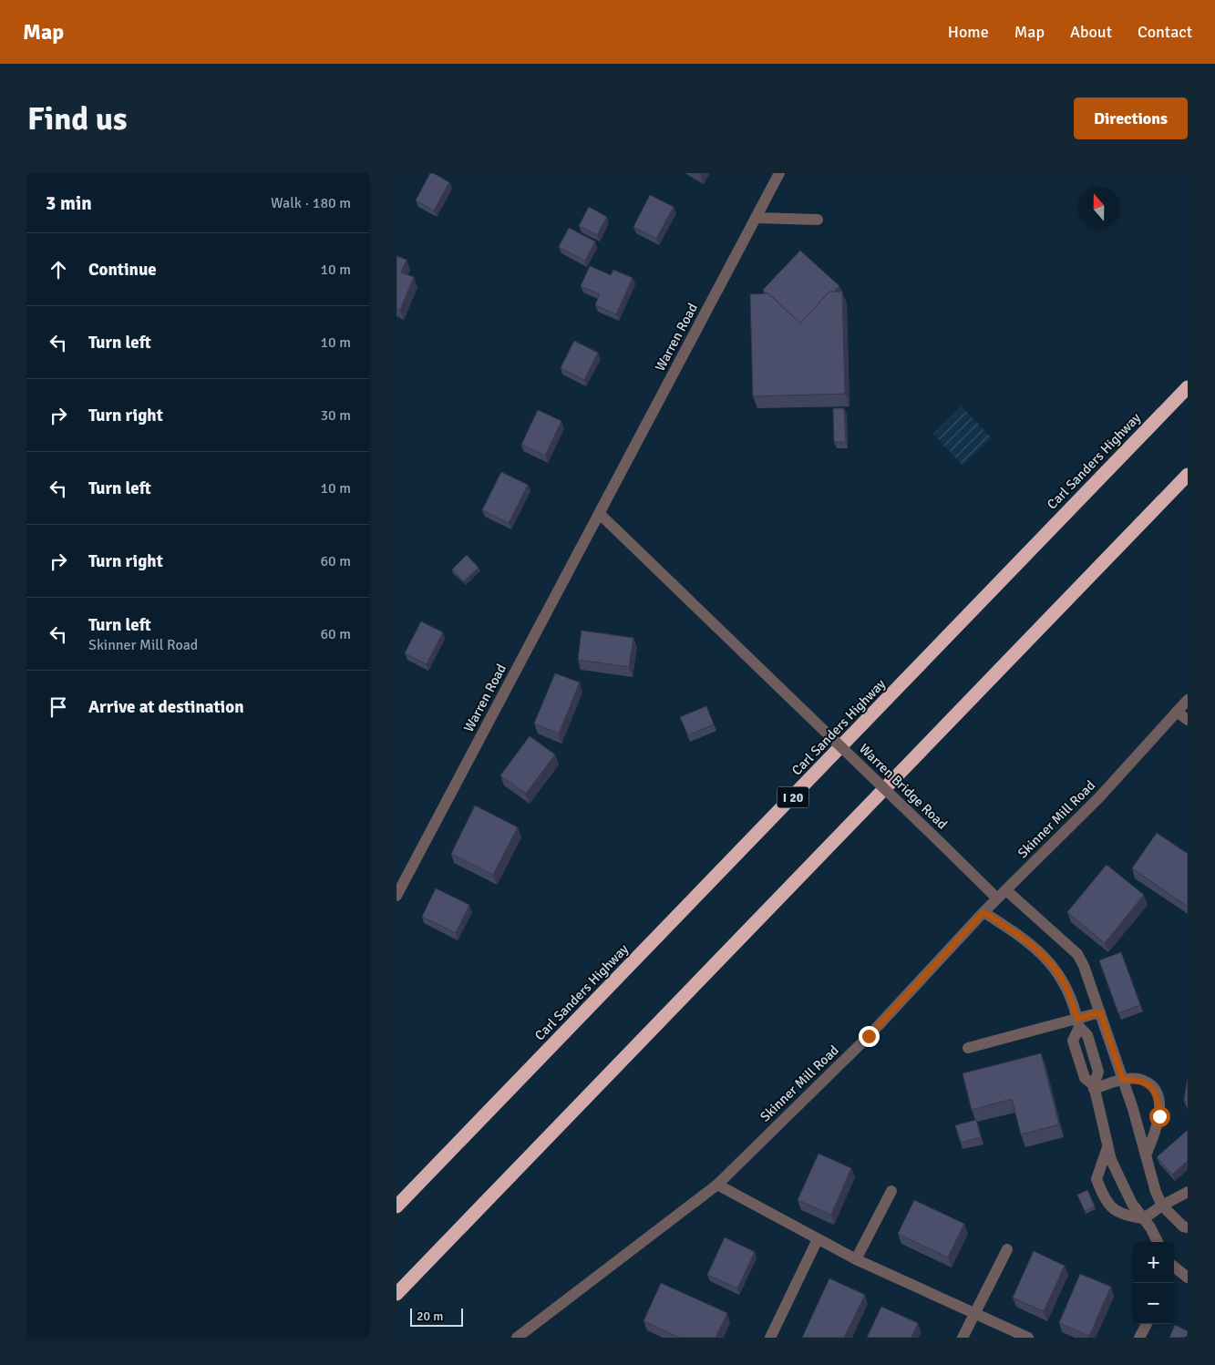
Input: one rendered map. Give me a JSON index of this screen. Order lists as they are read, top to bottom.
{
  "streets": {
    "highway": ["Carl Sanders Highway", "I 20"],
    "street": ["Warren Road", "Warren Bridge Road", "Skinner Mill Road"]
  },
  "crossings": [
    ["Warren Road", "Warren Bridge Road"],
    ["Warren Bridge Road", "Skinner Mill Road"]
  ],
  "scale_bar": "20 m",
  "north": "top",
  "page": {
    "header": "Map",
    "nav": [
      "Home",
      "Map",
      "About",
      "Contact"
    ],
    "buttons": "Directions",
    "title": "Find us",
    "heading": ["3 min", "Walk · 180 m"],
    "list": [
      ["Continue", "10 m"],
      ["Turn left", "10 m"],
      ["Turn right", "30 m"],
      ["Turn left", "10 m"],
      ["Turn right", "60 m"],
      ["Turn left", "Skinner Mill Road", "60 m"],
      "Arrive at destination"
    ],
    "map_buttons": ["+", "−"],
    "scale": "20 m"
  }
}
